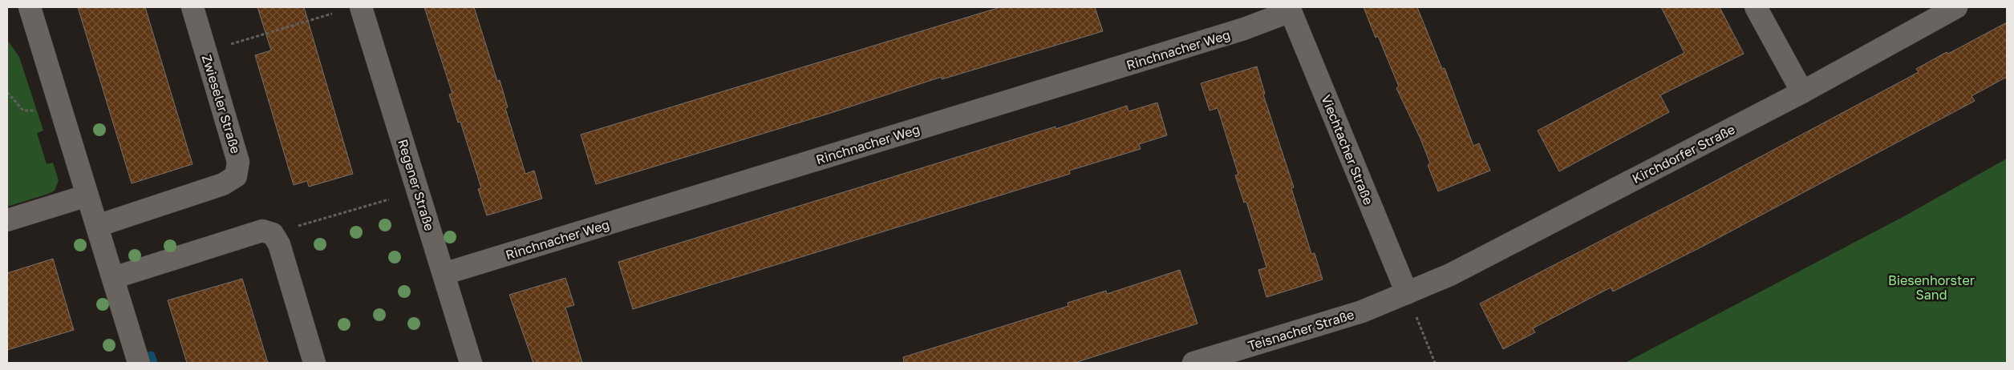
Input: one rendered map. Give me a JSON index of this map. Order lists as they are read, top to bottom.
{
  "streets": {
    "street": [
      "Rinchnacher Weg",
      "Zwieseler Straße",
      "Viechtacher Straße",
      "Kirchdorfer Straße",
      "Regener Straße",
      "Teisnacher Straße"
    ]
  },
  "crossings": [
    ["Rinchnacher Weg", "Viechtacher Straße"],
    ["Rinchnacher Weg", "Regener Straße"],
    ["Viechtacher Straße", "Kirchdorfer Straße"],
    ["Viechtacher Straße", "Teisnacher Straße"],
    ["Kirchdorfer Straße", "Teisnacher Straße"]
  ],
  "parks": ["Biesenhorster Sand"]
}
